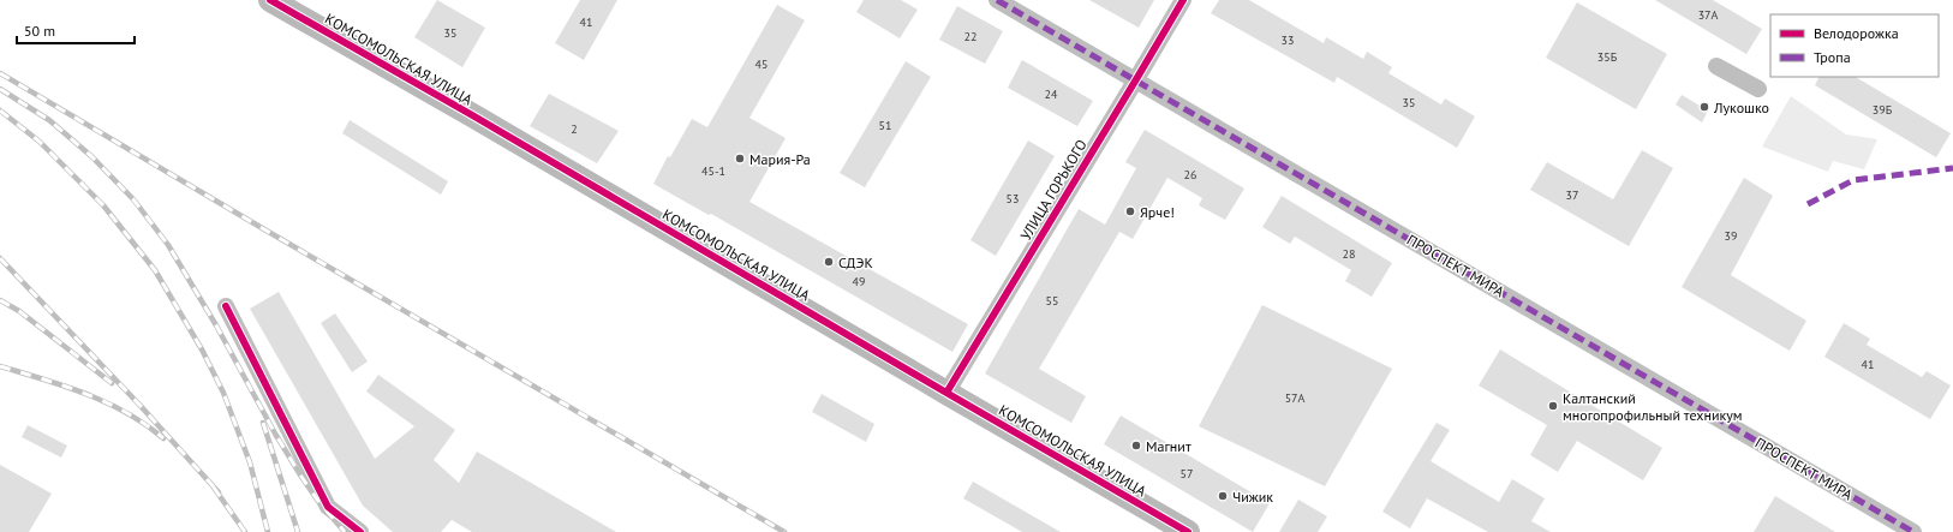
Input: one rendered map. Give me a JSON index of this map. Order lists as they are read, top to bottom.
{
  "streets": {
    "street": ["КОМСОМОЛЬСКАЯ УЛИЦА", "УЛИЦА ГОРЬКОГО", "ПРОСПЕКТ МИРА"]
  },
  "crossings": [
    ["КОМСОМОЛЬСКАЯ УЛИЦА", "УЛИЦА ГОРЬКОГО"],
    ["УЛИЦА ГОРЬКОГО", "ПРОСПЕКТ МИРА"]
  ],
  "places": [
    "Лукошко",
    "Мария-Ра",
    "Ярче!",
    "СДЭК",
    "Калтанский многопрофильный техникум",
    "Магнит",
    "Чижик"
  ],
  "house_numbers": [
    "37А",
    "41",
    "35",
    "22",
    "33",
    "35Б",
    "45",
    "24",
    "35",
    "39Б",
    "51",
    "2",
    "45-1",
    "26",
    "37",
    "53",
    "39",
    "28",
    "49",
    "55",
    "41",
    "57А",
    "57"
  ],
  "legend": ["Велодорожка", "Тропа"],
  "scale_bar": "50 m"
}
